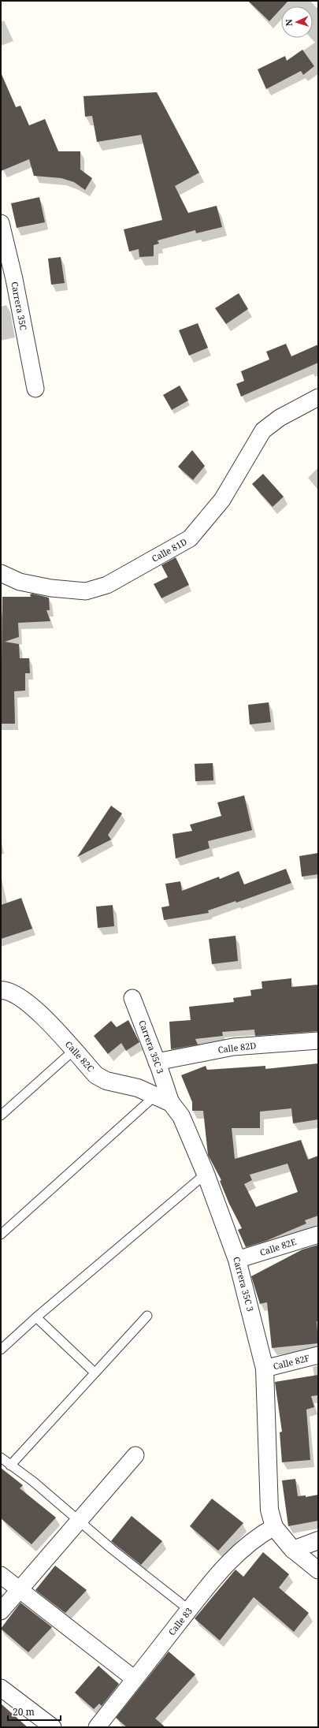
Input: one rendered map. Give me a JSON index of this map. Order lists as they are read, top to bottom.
{
  "streets": {
    "street": [
      "Carrera 35C",
      "Calle 81D",
      "Carrera 35C 3",
      "Calle 82D",
      "Calle 82C",
      "Calle 82E",
      "Calle 82F",
      "Calle 83"
    ]
  },
  "crossings": [
    ["Carrera 35C 3", "Calle 82D"],
    ["Carrera 35C 3", "Calle 82C"],
    ["Carrera 35C 3", "Calle 82E"],
    ["Carrera 35C 3", "Calle 82F"],
    ["Carrera 35C 3", "Calle 83"]
  ],
  "scale_bar": "20 m",
  "north": "left"
}
